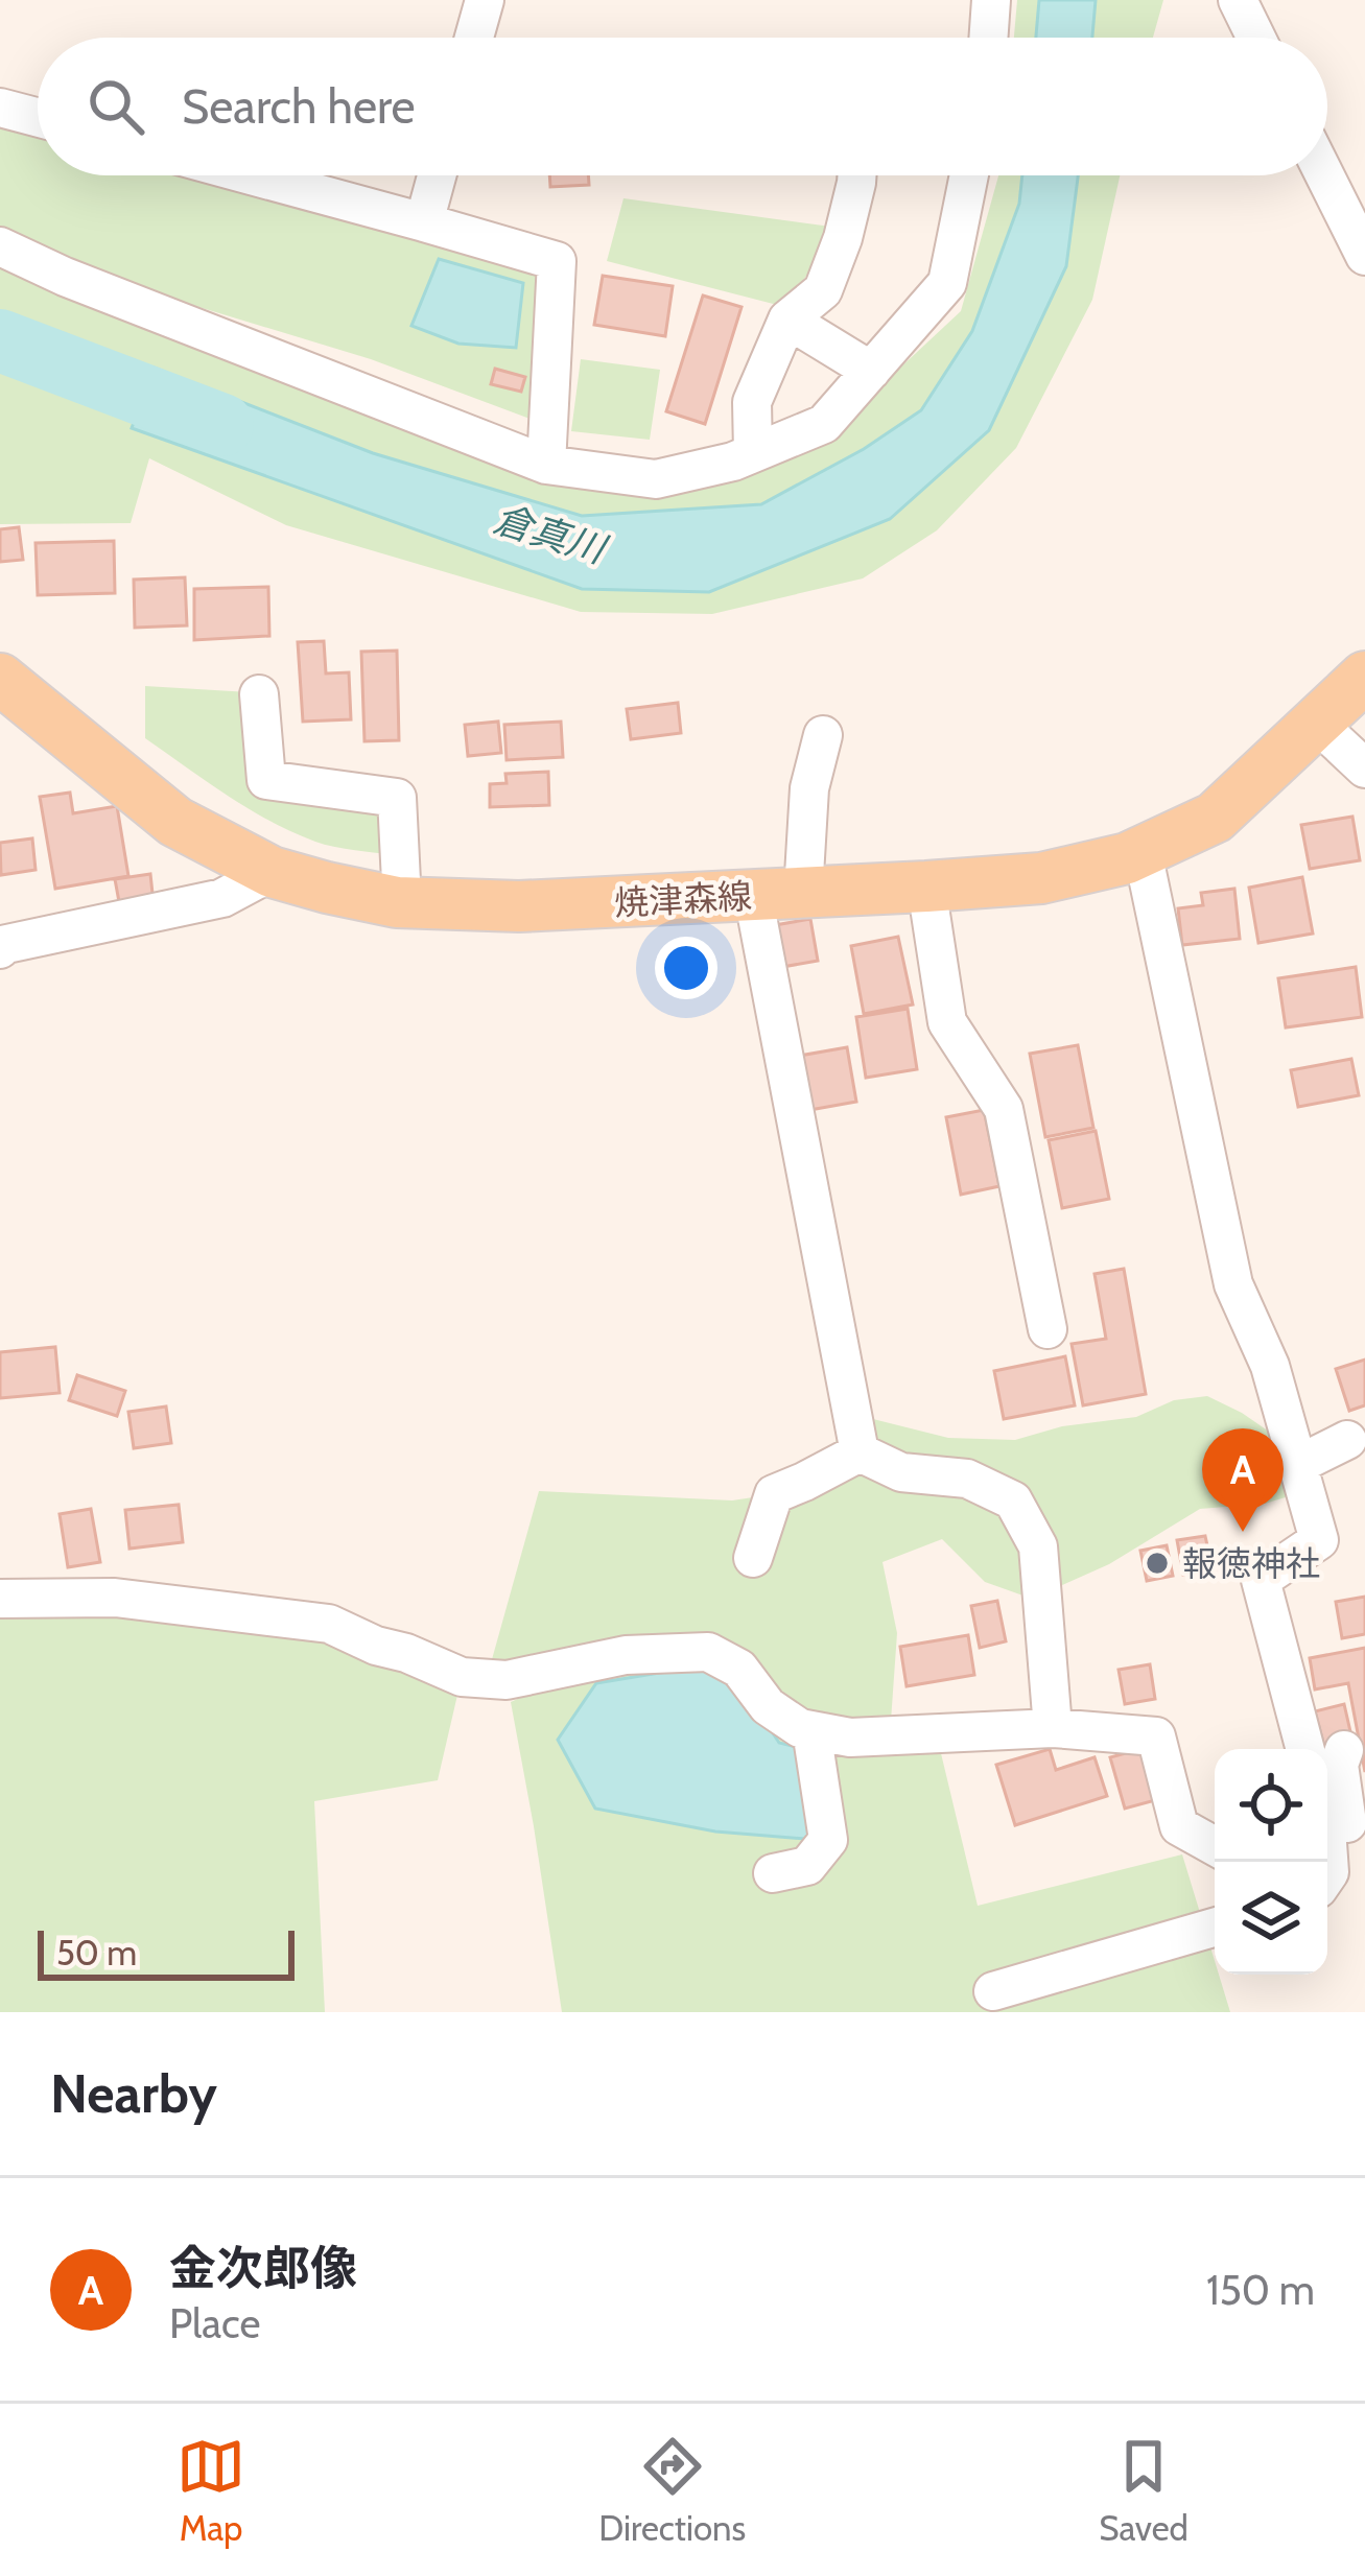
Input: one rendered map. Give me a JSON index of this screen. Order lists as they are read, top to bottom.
{
  "streets": {
    "main road": ["焼津森線"]
  },
  "water": ["倉真川"],
  "places": ["報徳神社"],
  "scale_bar": "50 m",
  "page": {
    "search": "Search here",
    "pins": "A",
    "scale": "50 m",
    "heading": "Nearby",
    "list": [
      {
        "mark": "A",
        "name": "金次郎像",
        "note": "Place",
        "value": "150 m"
      }
    ],
    "nav": ["Map", "Directions", "Saved"]
  }
}
